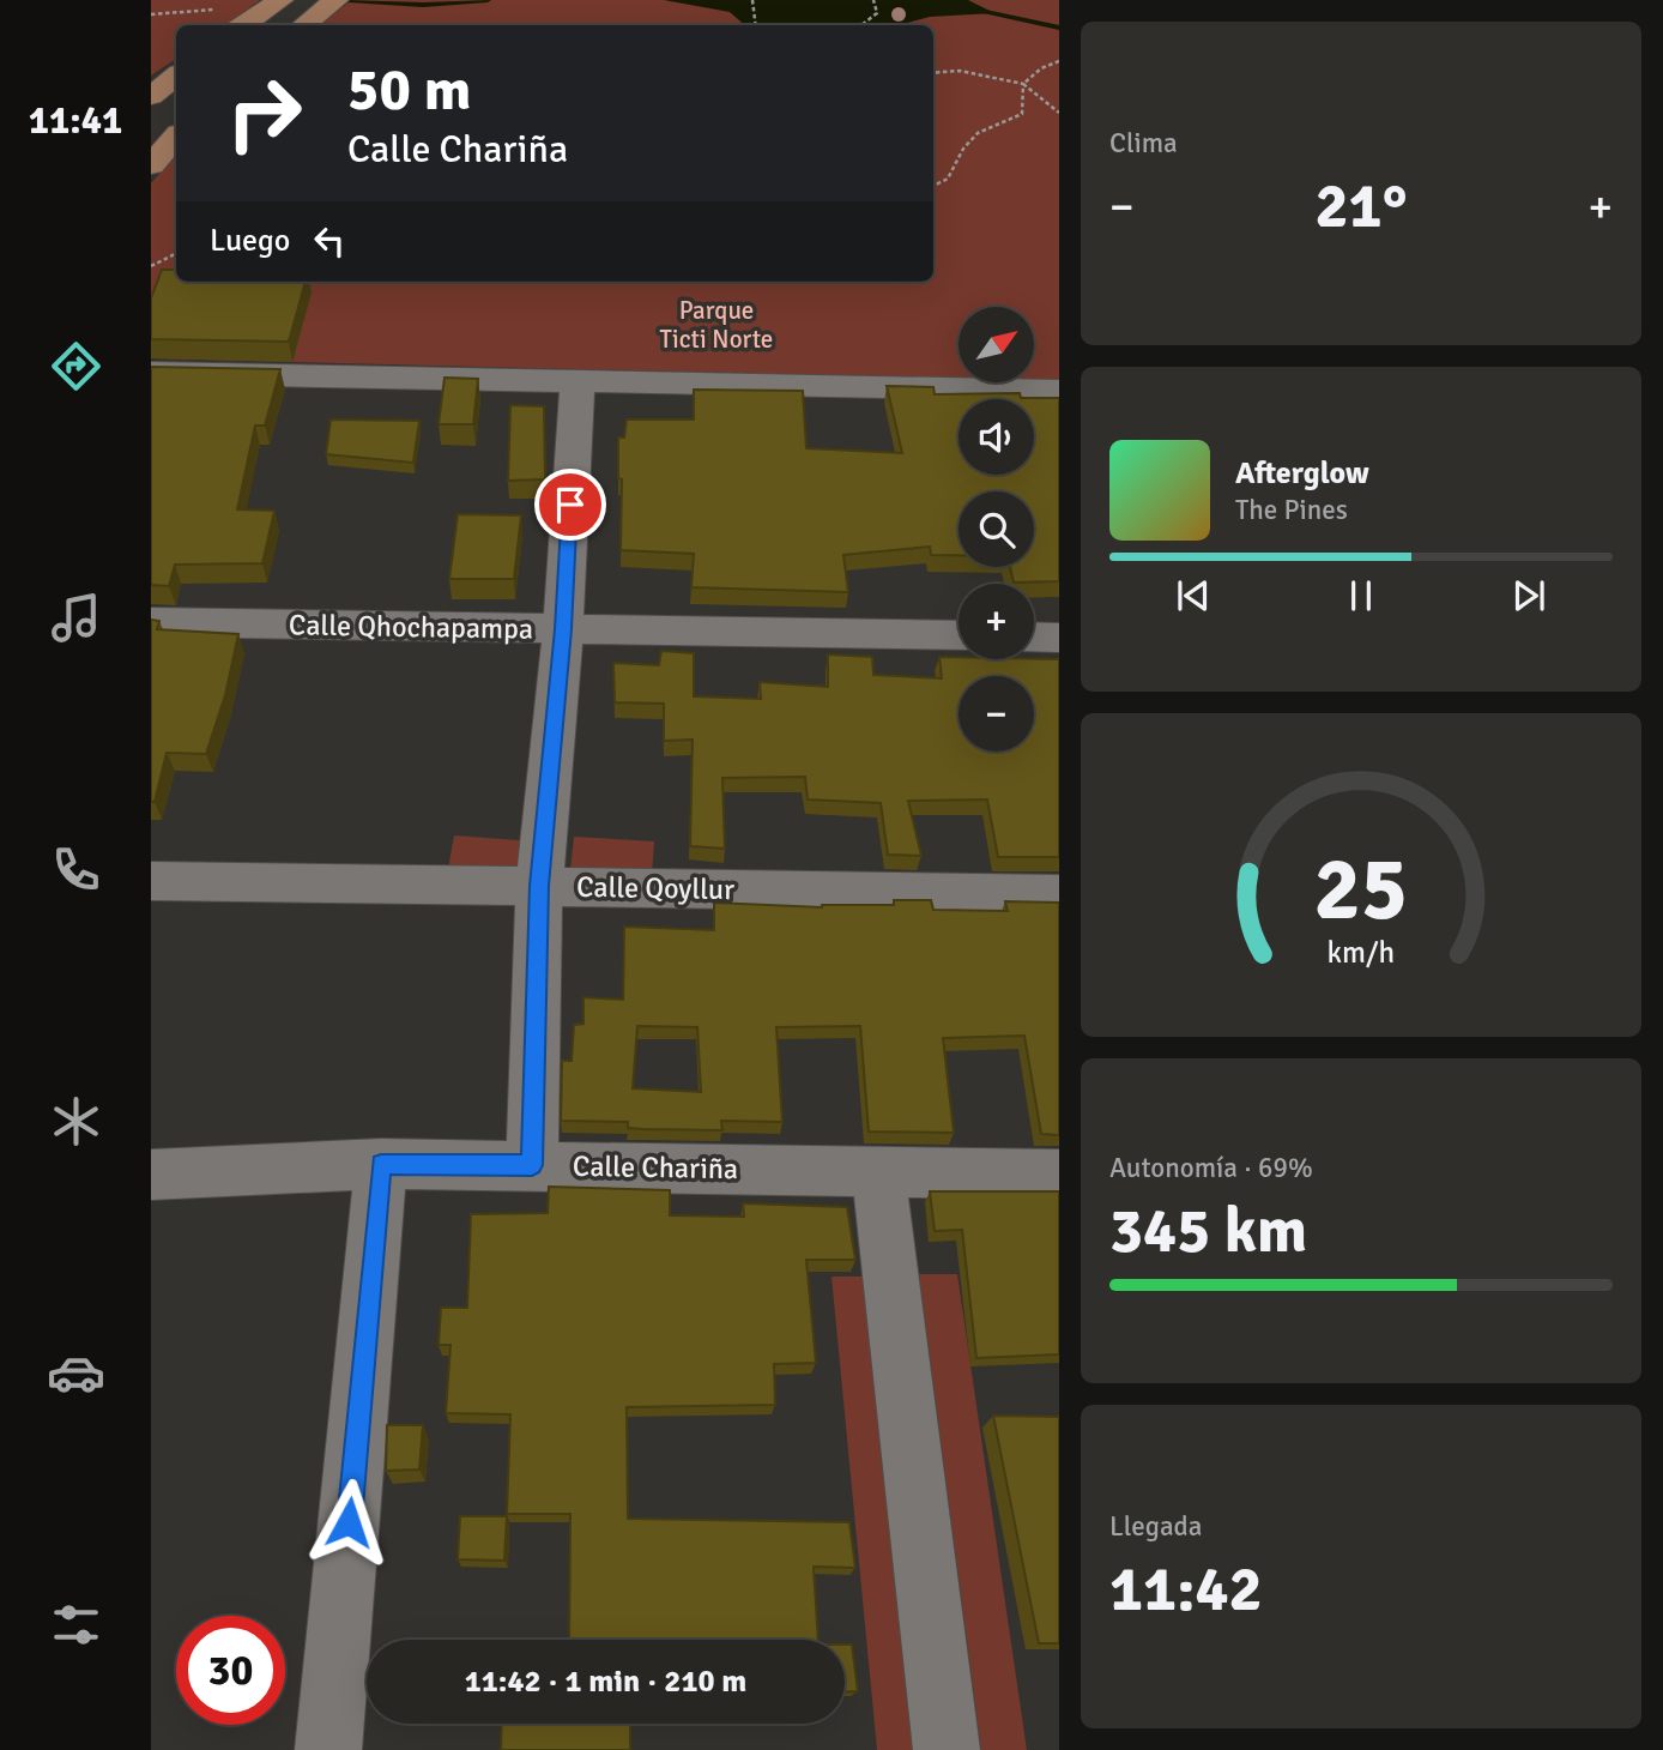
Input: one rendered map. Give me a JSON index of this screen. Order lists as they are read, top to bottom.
{
  "streets": {
    "street": ["Calle Qhochapampa", "Calle Qoyllur", "Calle Chariña"]
  },
  "parks": ["Parque Ticti Norte"],
  "north": "top right",
  "page": {
    "tabs": "11:41",
    "tile": [
      "Clima",
      ["Autonomía · 69%", "345 km"],
      ["Llegada", "11:42"]
    ],
    "turn": ["50 m", "Calle Chariña"],
    "heat": ["−", "21°", "+"],
    "then": "Luego",
    "map_buttons": ["+", "−"],
    "song": ["Afterglow", "The Pines"],
    "limit": "30",
    "trip": "11:42 · 1 min · 210 m",
    "gauge": ["25", "km/h"]
  }
}
